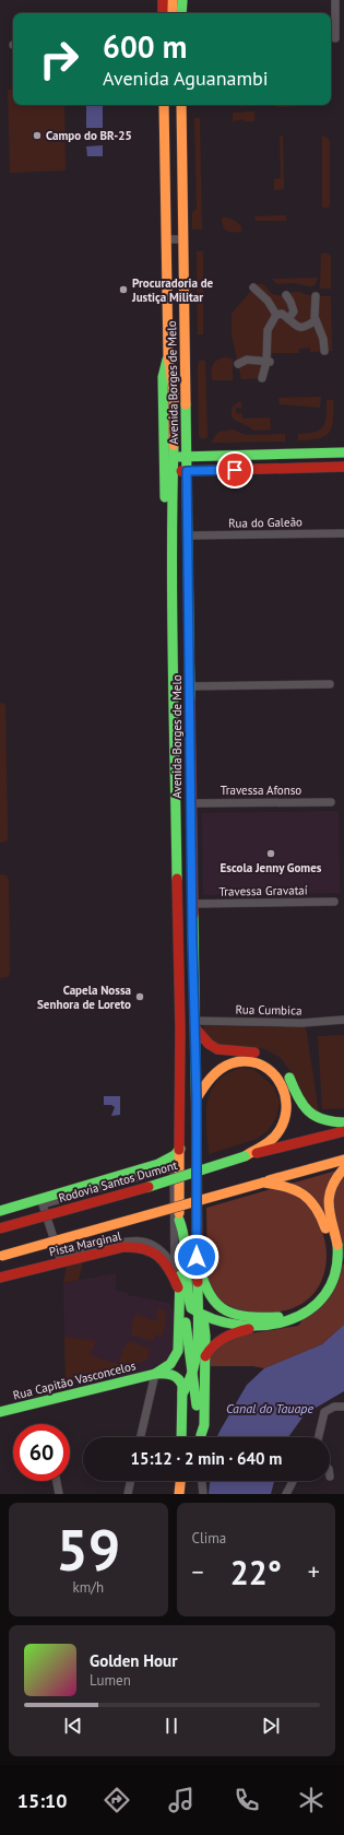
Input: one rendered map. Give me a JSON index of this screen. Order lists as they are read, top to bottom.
{
  "streets": {
    "main road": [
      "Avenida Borges de Melo",
      "Rodovia Santos Dumont",
      "Pista Marginal",
      "Rua Capitão Vasconcelos"
    ],
    "street": [
      "Rua do Galeão",
      "Travessa Afonso",
      "Travessa Gravataí",
      "Rua Cumbica"
    ]
  },
  "crossings": [
    ["Avenida Borges de Melo", "Rua do Galeão"],
    ["Avenida Borges de Melo", "Travessa Afonso"],
    ["Avenida Borges de Melo", "Travessa Gravataí"],
    ["Avenida Borges de Melo", "Rua Cumbica"],
    ["Avenida Borges de Melo", "Pista Marginal"],
    ["Avenida Borges de Melo", "Rua Capitão Vasconcelos"]
  ],
  "water": ["Canal do Tauape"],
  "places": [
    "Campo do BR-25",
    "Procuradoria de Justiça Militar",
    "Escola Jenny Gomes",
    "Capela Nossa Senhora de Loreto"
  ],
  "page": {
    "turn": ["600 m", "Avenida Aguanambi"],
    "limit": "60",
    "trip": "15:12 · 2 min · 640 m",
    "tile": [
      ["59", "km/h"],
      "Clima"
    ],
    "heat": ["−", "22°", "+"],
    "song": ["Golden Hour", "Lumen"],
    "tabs": "15:10"
  }
}
